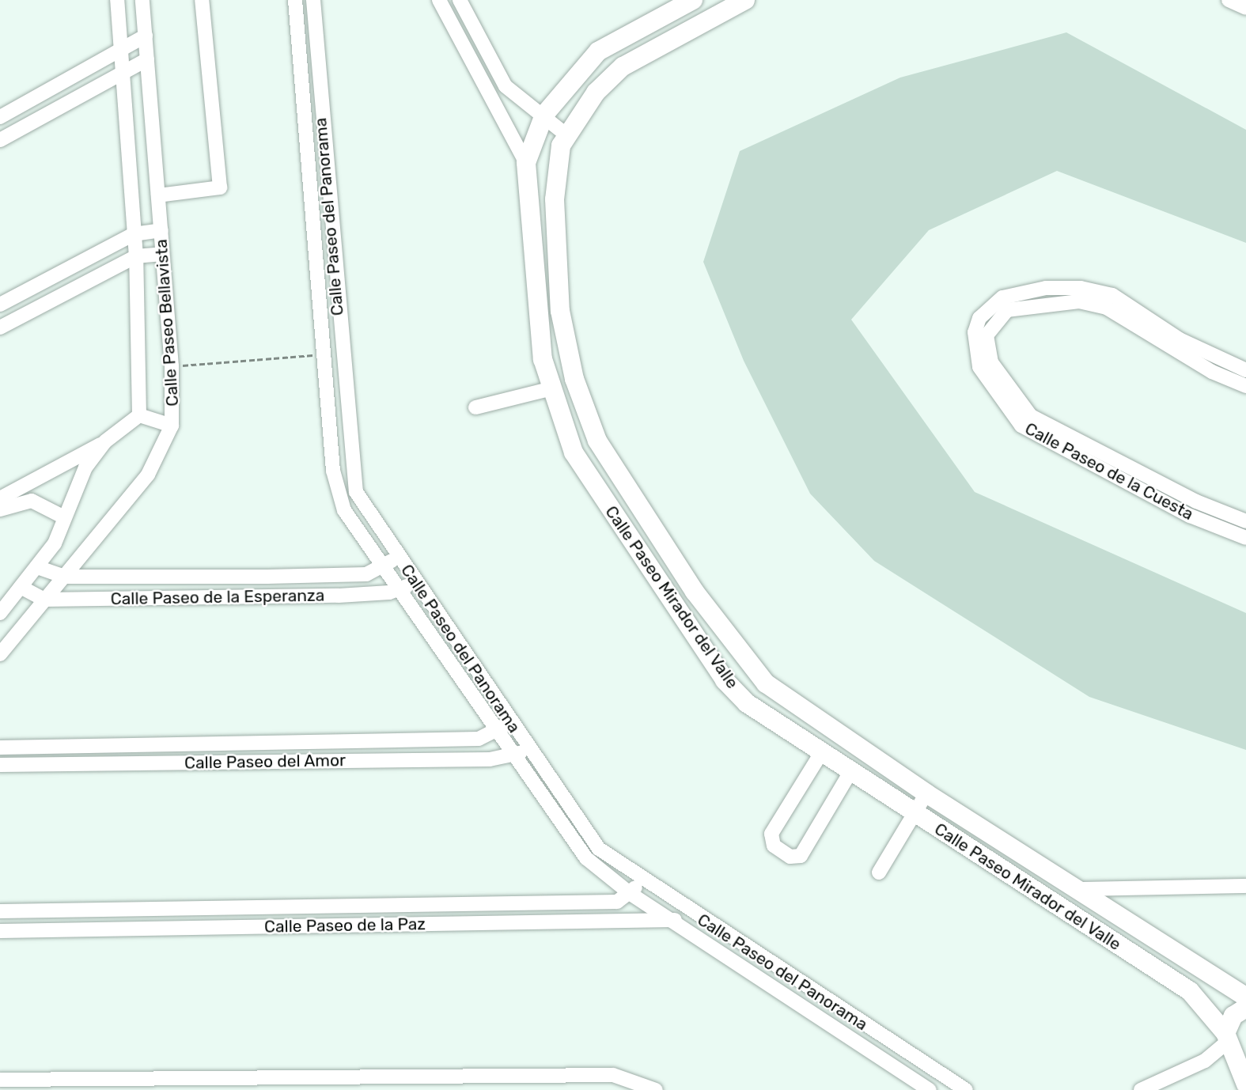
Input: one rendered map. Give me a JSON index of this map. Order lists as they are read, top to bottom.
{
  "streets": {
    "street": [
      "Calle Paseo del Panorama",
      "Calle Paseo Bellavista",
      "Calle Paseo de la Cuesta",
      "Calle Paseo de la Esperanza",
      "Calle Paseo Mirador del Valle",
      "Calle Paseo del Amor",
      "Calle Paseo de la Paz"
    ]
  },
  "crossings": [
    ["Calle Paseo del Panorama", "Calle Paseo de la Esperanza"],
    ["Calle Paseo del Panorama", "Calle Paseo del Amor"],
    ["Calle Paseo del Panorama", "Calle Paseo de la Paz"],
    ["Calle Paseo Bellavista", "Calle Paseo de la Esperanza"]
  ]
}
